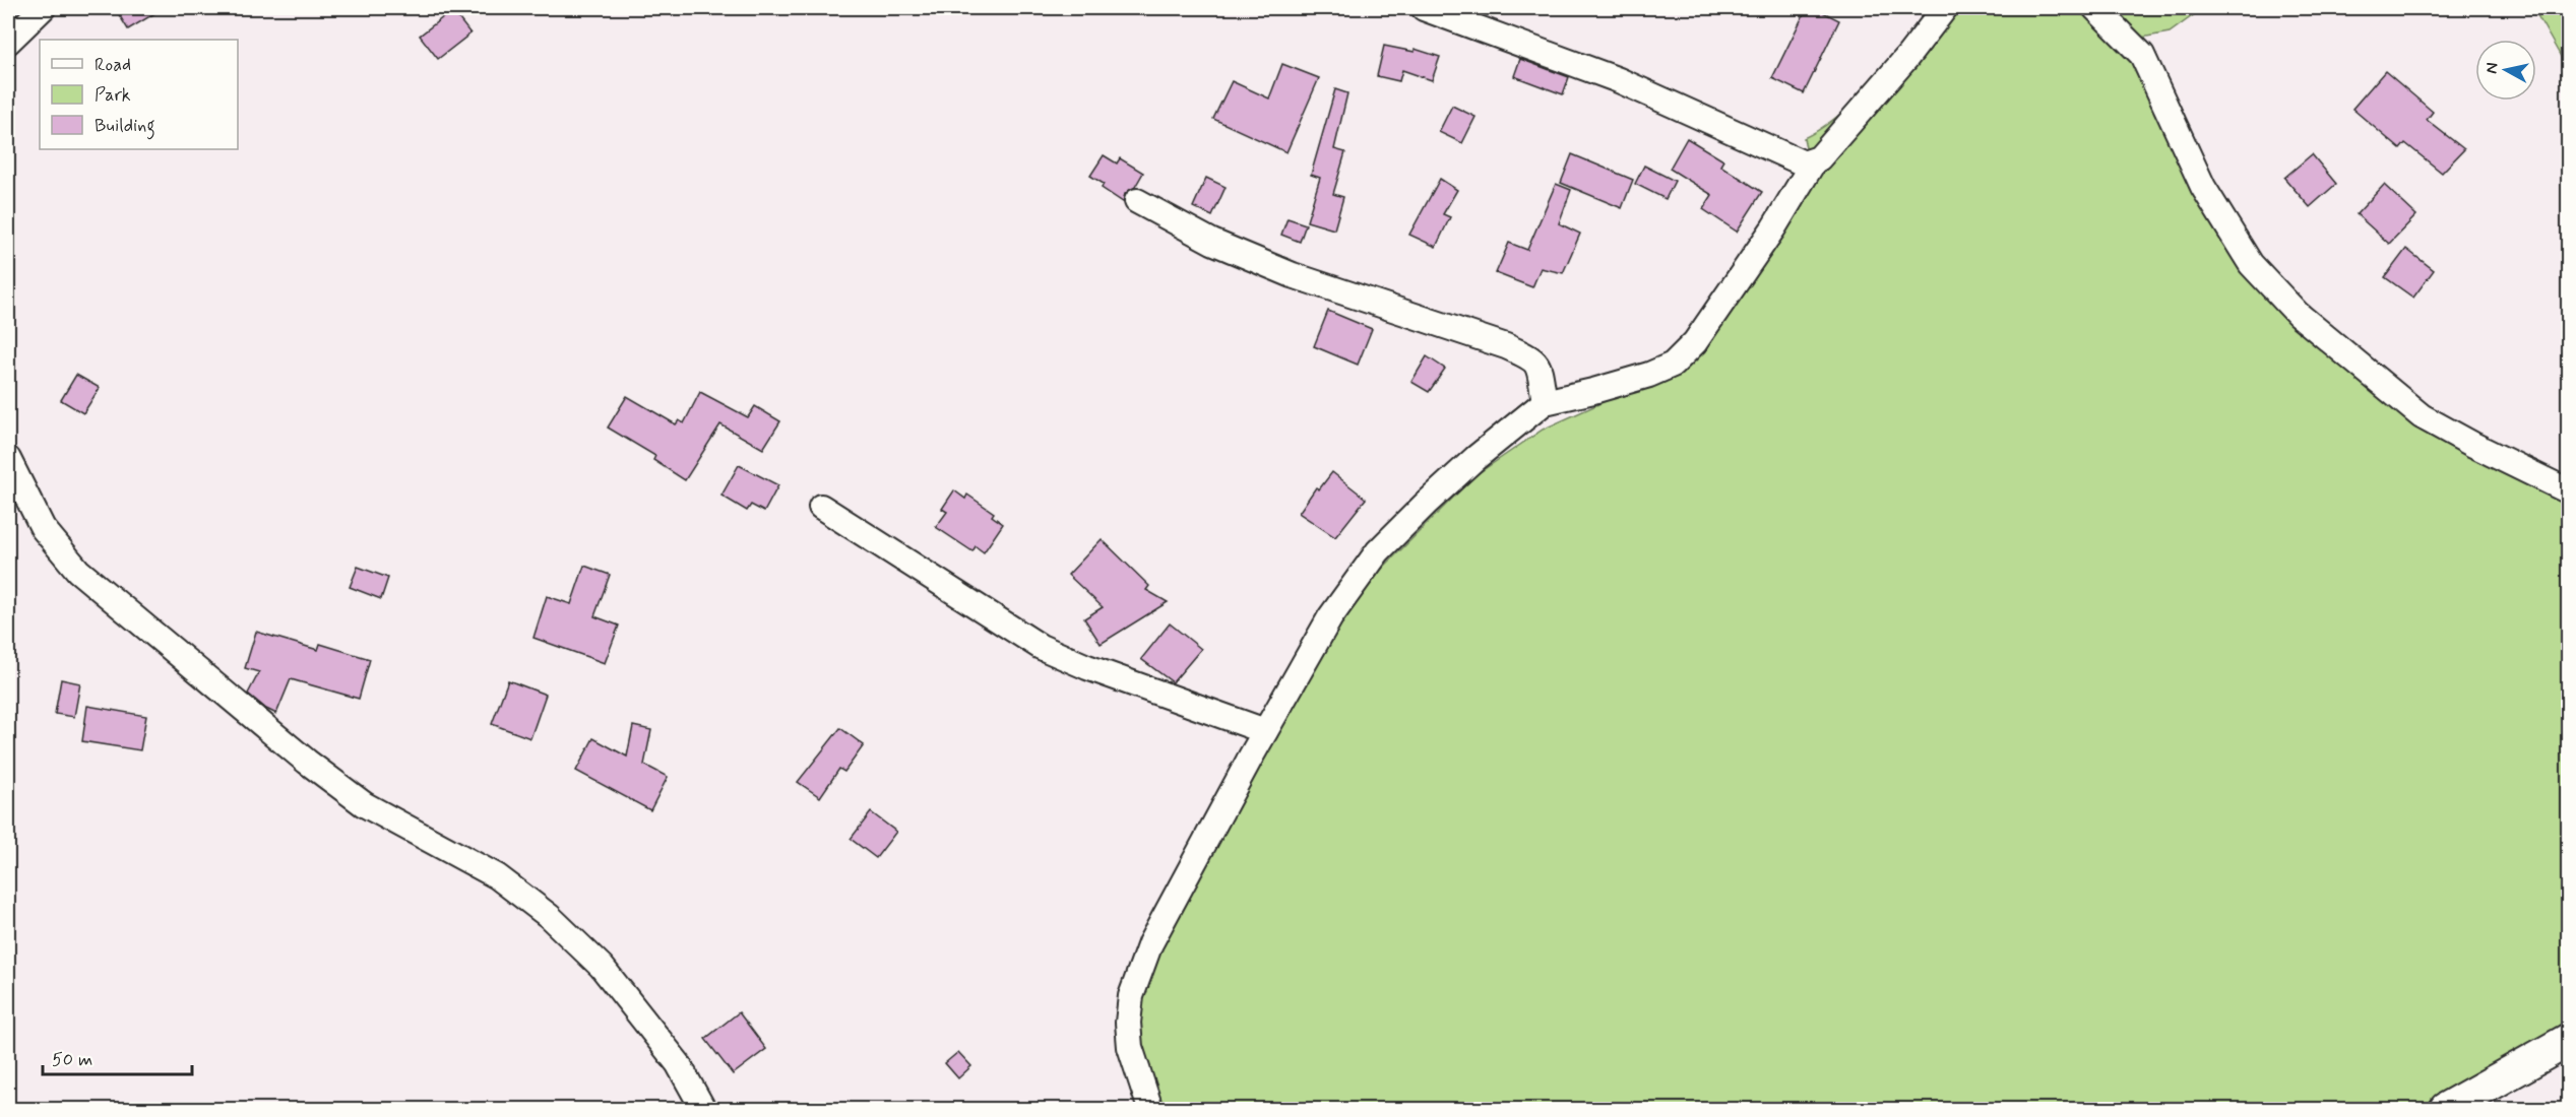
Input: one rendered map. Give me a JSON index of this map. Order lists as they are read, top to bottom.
{
  "legend": ["Road", "Park", "Building"],
  "scale_bar": "50 m",
  "north": "left"
}
